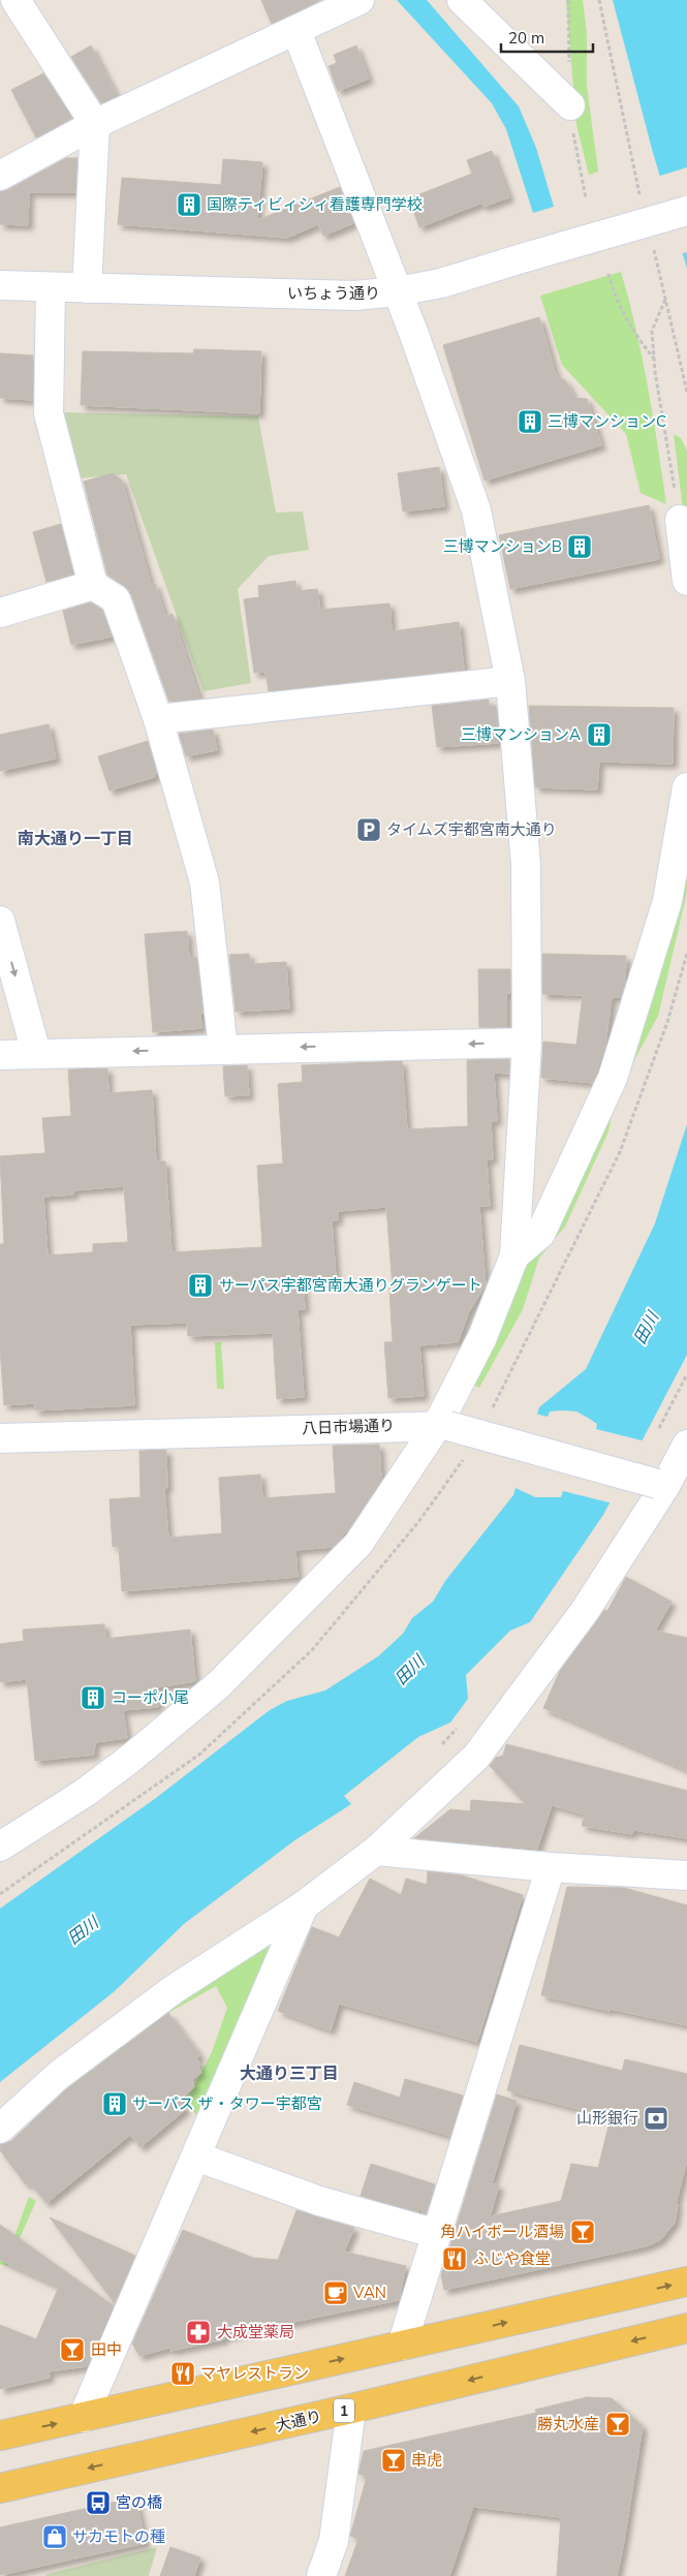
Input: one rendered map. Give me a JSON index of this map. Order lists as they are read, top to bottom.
{
  "streets": {
    "main road": ["1", "大通り"],
    "street": ["いちょう通り", "八日市場通り"]
  },
  "districts": ["南大通り一丁目", "大通り三丁目"],
  "water": ["田川"],
  "places": {
    "building": [
      "国際ティビィシィ看護専門学校",
      "三博マンションC",
      "三博マンションB",
      "三博マンションA",
      "サーパス宇都宮南大通りグランゲート",
      "コーポ小尾",
      "サーパス ザ・タワー宇都宮"
    ],
    "parking": ["タイムズ宇都宮南大通り"],
    "bank": ["山形銀行"],
    "bar": [
      "角ハイボール酒場",
      "田中",
      "勝丸水産",
      "串虎"
    ],
    "restaurant": ["ふじや食堂", "マヤレストラン"],
    "cafe": ["VAN"],
    "pharmacy": ["大成堂薬局"],
    "bus stop": ["宮の橋"],
    "shop": ["サカモトの種"]
  },
  "scale_bar": "20 m"
}
